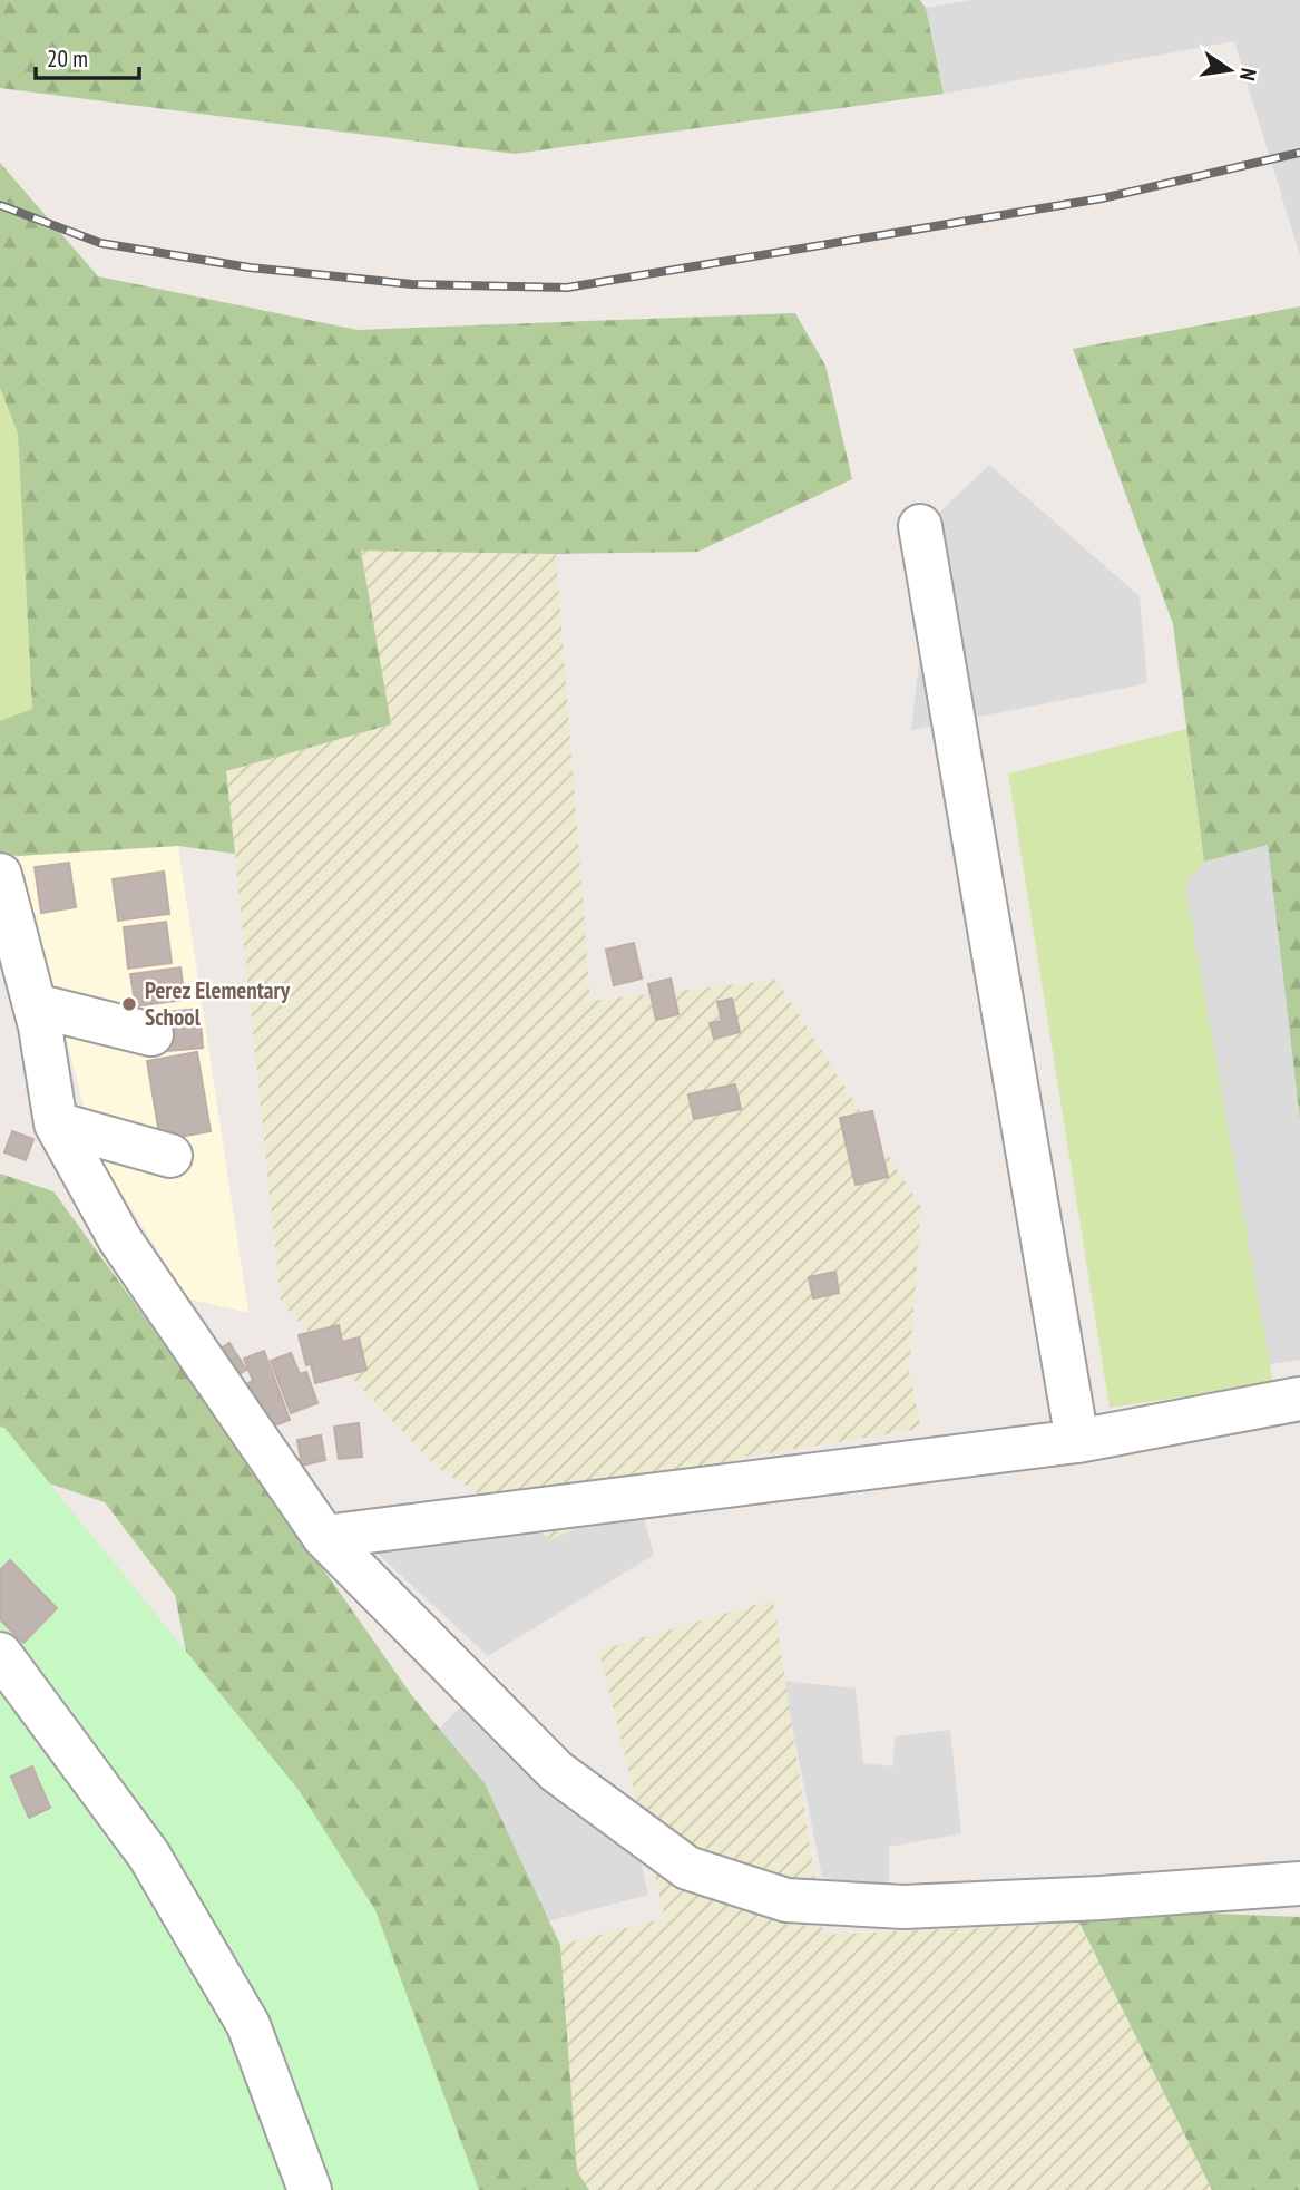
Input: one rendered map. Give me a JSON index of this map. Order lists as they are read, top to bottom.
{
  "places": ["Perez Elementary School"],
  "scale_bar": "20 m",
  "north": "right"
}
